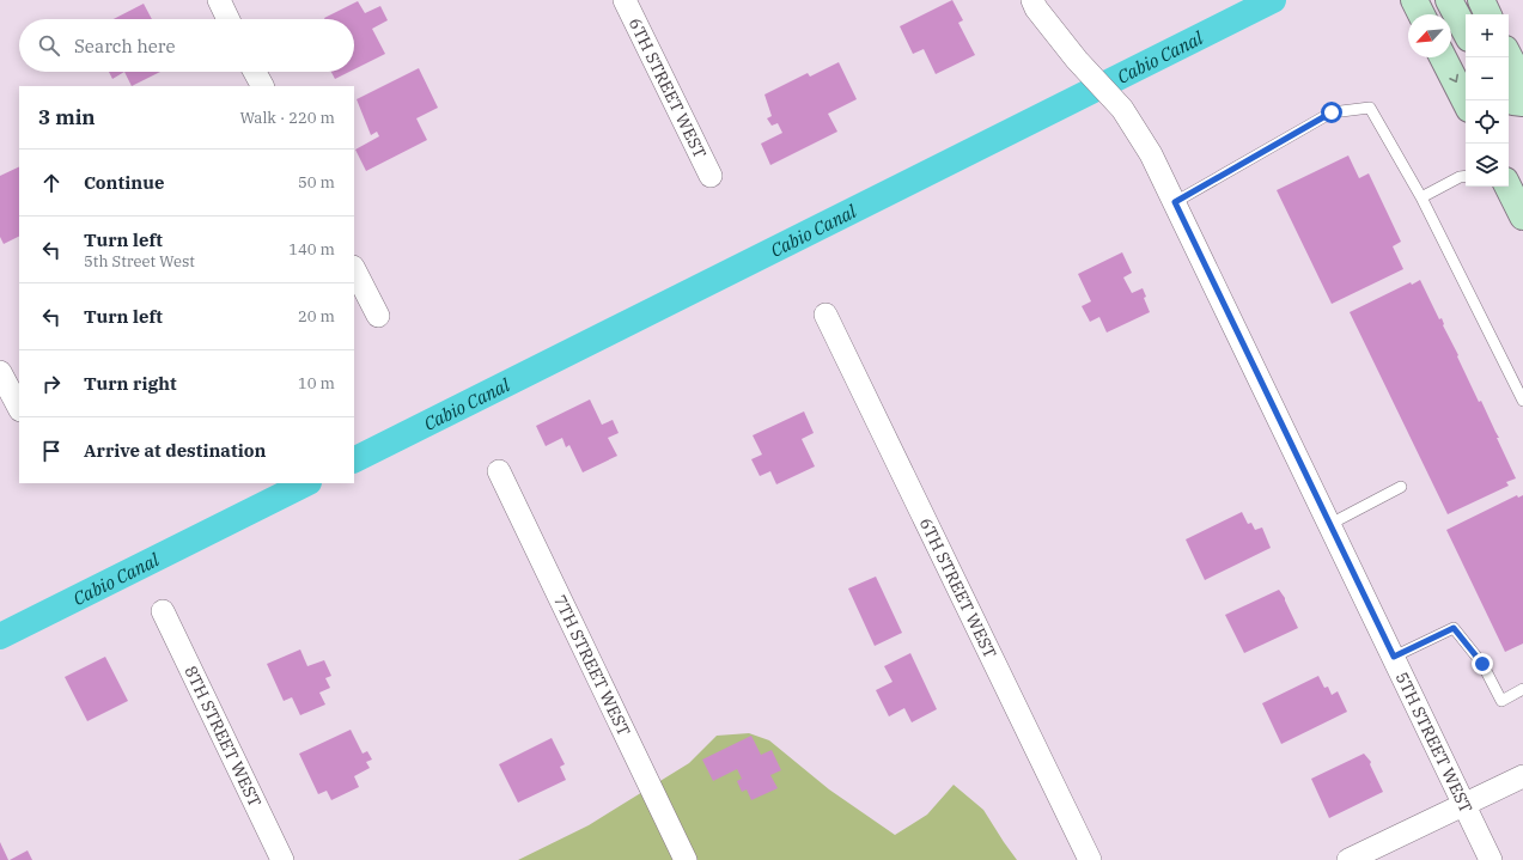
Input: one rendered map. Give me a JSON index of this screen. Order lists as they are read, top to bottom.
{
  "streets": {
    "street": [
      "6TH STREET WEST",
      "7TH STREET WEST",
      "8TH STREET WEST",
      "5TH STREET WEST"
    ]
  },
  "water": ["Cabio Canal"],
  "north": "bottom left",
  "page": {
    "map_buttons": ["+", "−"],
    "search": "Search here",
    "heading": ["3 min", "Walk · 220 m"],
    "list": [
      ["Continue", "50 m"],
      ["Turn left", "5th Street West", "140 m"],
      ["Turn left", "20 m"],
      ["Turn right", "10 m"],
      "Arrive at destination"
    ]
  }
}
